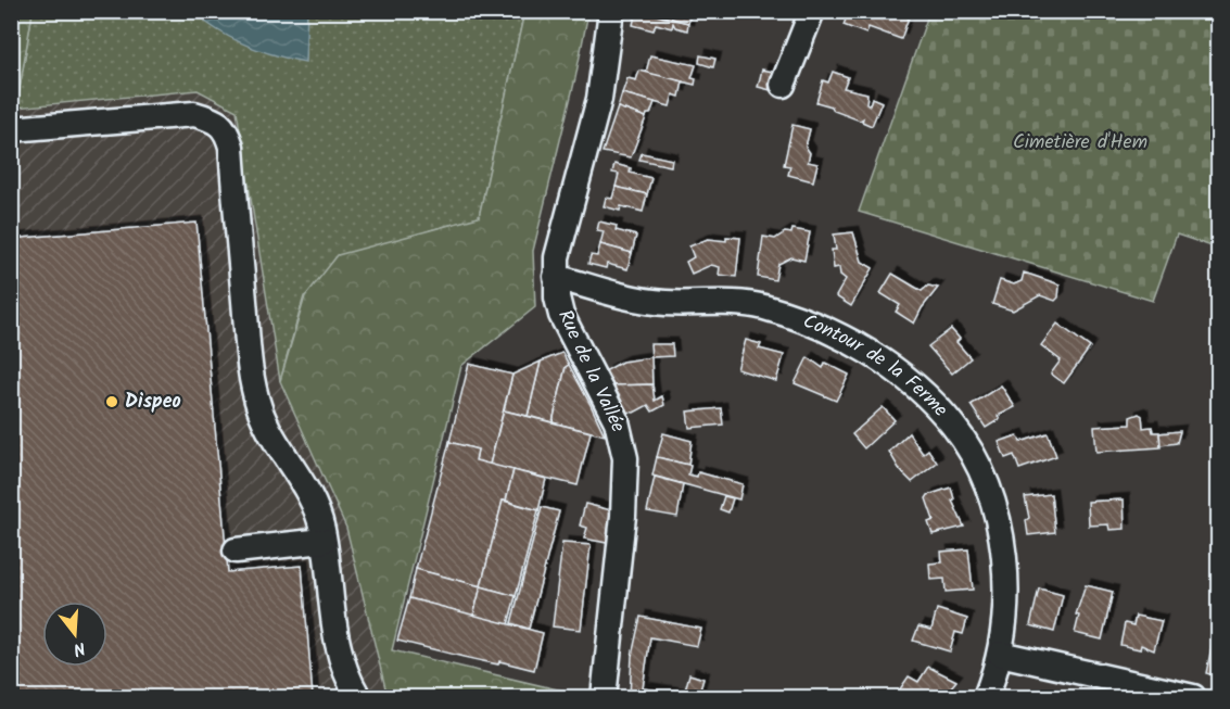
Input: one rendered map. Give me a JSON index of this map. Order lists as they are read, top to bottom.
{
  "streets": {
    "street": ["Contour de la Ferme", "Rue de la Vallée"]
  },
  "crossings": [
    ["Contour de la Ferme", "Rue de la Vallée"]
  ],
  "parks": ["Cimetière d'Hem"],
  "places": ["Dispeo"],
  "north": "bottom"
}
